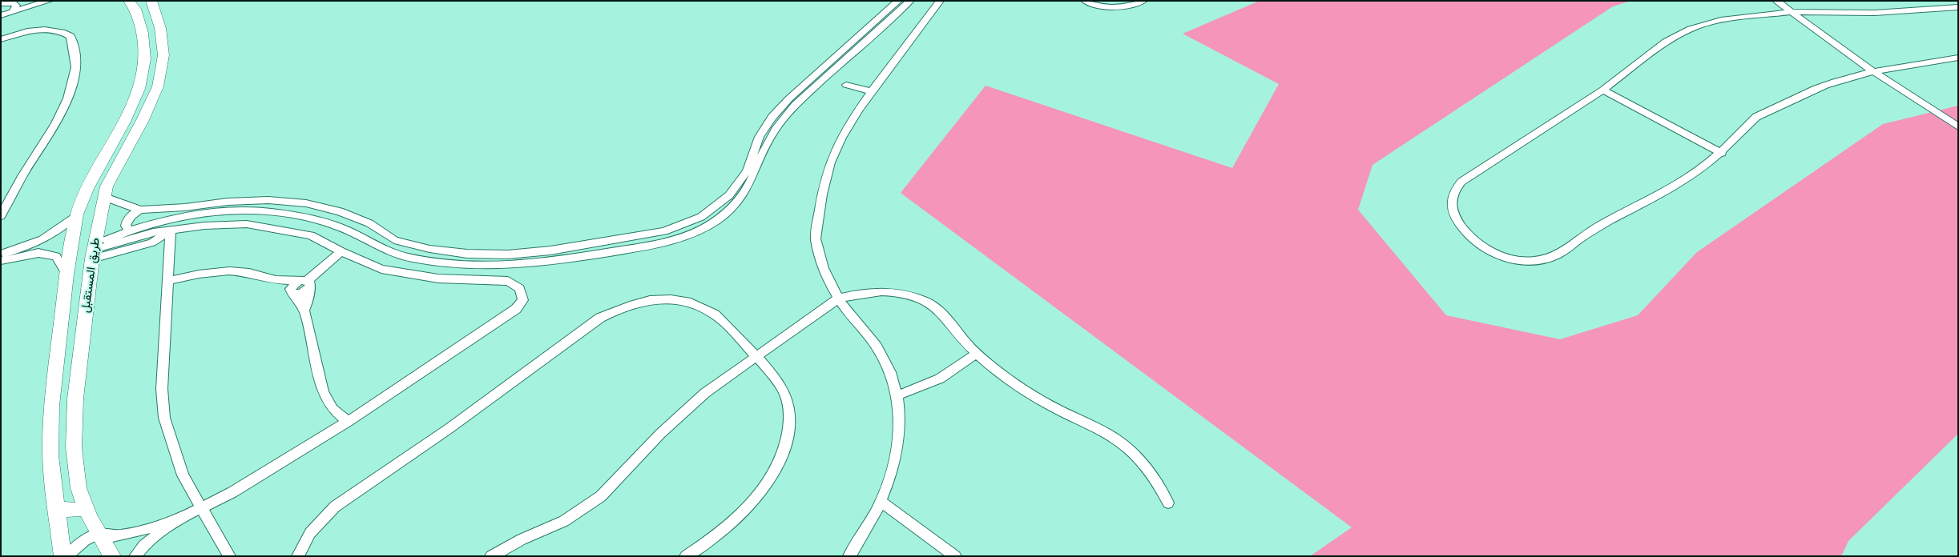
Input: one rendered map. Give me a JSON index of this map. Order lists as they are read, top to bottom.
{
  "streets": {
    "main road": ["طريق المستقبل"]
  }
}
